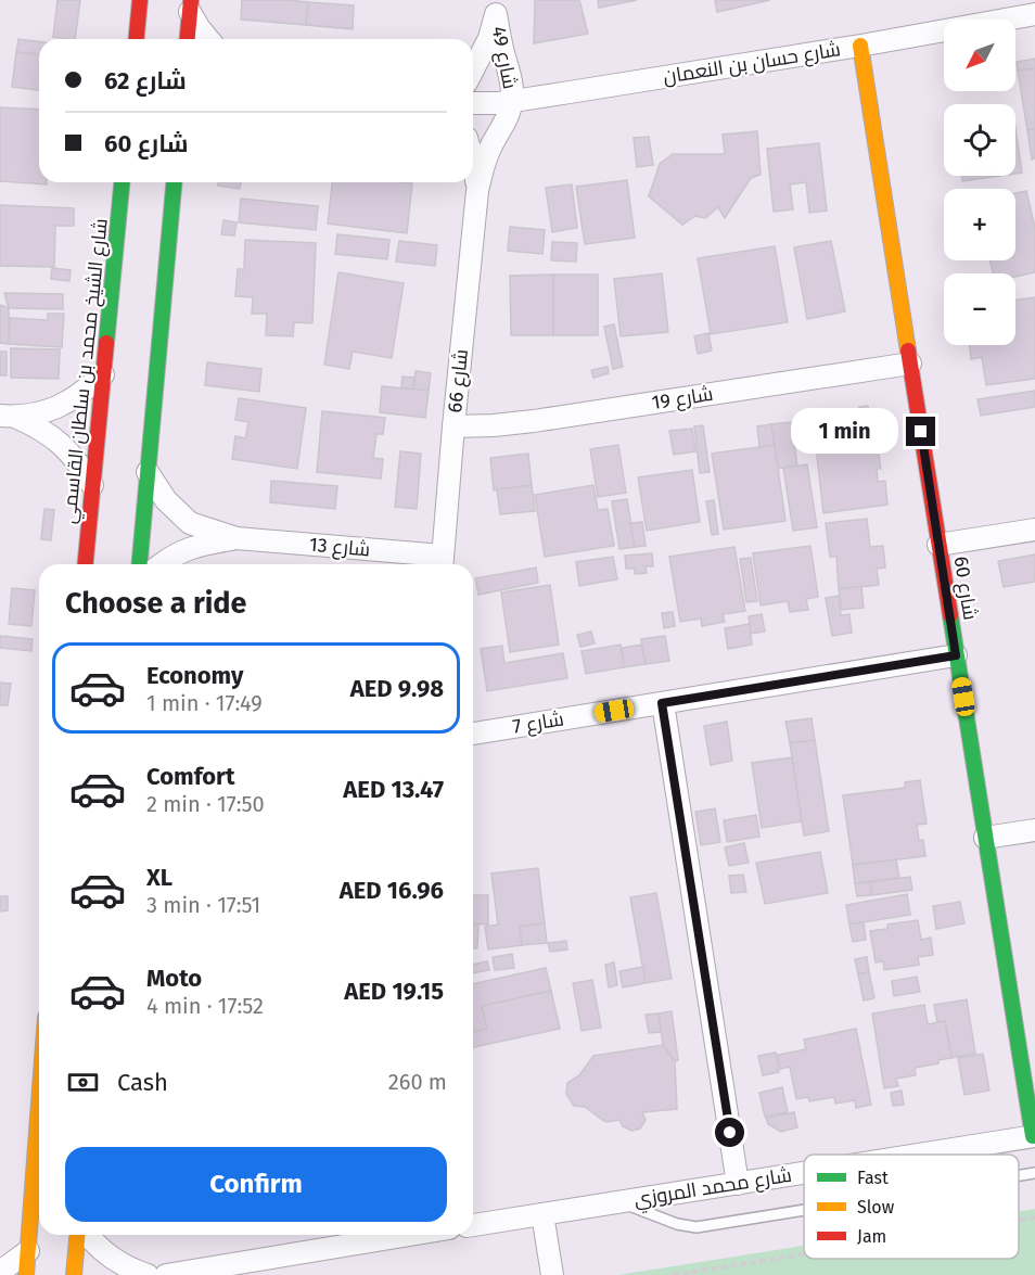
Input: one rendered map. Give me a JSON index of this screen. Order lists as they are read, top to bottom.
{
  "streets": {
    "main road": ["شارع الشيخ محمد بن سلطان القاسمي", "شارع 60"],
    "street": [
      "شارع 49",
      "شارع حسان بن النعمان",
      "شارع 66",
      "شارع 19",
      "شارع 13",
      "شارع 7",
      "شارع محمد المروزي"
    ]
  },
  "crossings": [
    ["شارع 49", "شارع حسان بن النعمان"],
    ["شارع 49", "شارع 66"],
    ["شارع حسان بن النعمان", "شارع 66"],
    ["شارع حسان بن النعمان", "شارع 60"],
    ["شارع 66", "شارع 19"],
    ["شارع 66", "شارع 13"],
    ["شارع 19", "شارع 60"],
    ["شارع 60", "شارع 7"],
    ["شارع 60", "شارع محمد المروزي"]
  ],
  "legend": ["Fast", "Slow", "Jam"],
  "north": "bottom left",
  "page": {
    "map_buttons": ["+", "−"],
    "banner": ["شارع 62", "شارع 60"],
    "bubble": "1 min",
    "heading": "Choose a ride",
    "list": [
      {
        "name": "Economy",
        "note": "1 min · 17:49",
        "value": "AED 9.98"
      },
      {
        "name": "Comfort",
        "note": "2 min · 17:50",
        "value": "AED 13.47"
      },
      {
        "name": "XL",
        "note": "3 min · 17:51",
        "value": "AED 16.96"
      },
      {
        "name": "Moto",
        "note": "4 min · 17:52",
        "value": "AED 19.15"
      }
    ],
    "pay": ["Cash", "260 m"],
    "buttons": "Confirm"
  }
}
